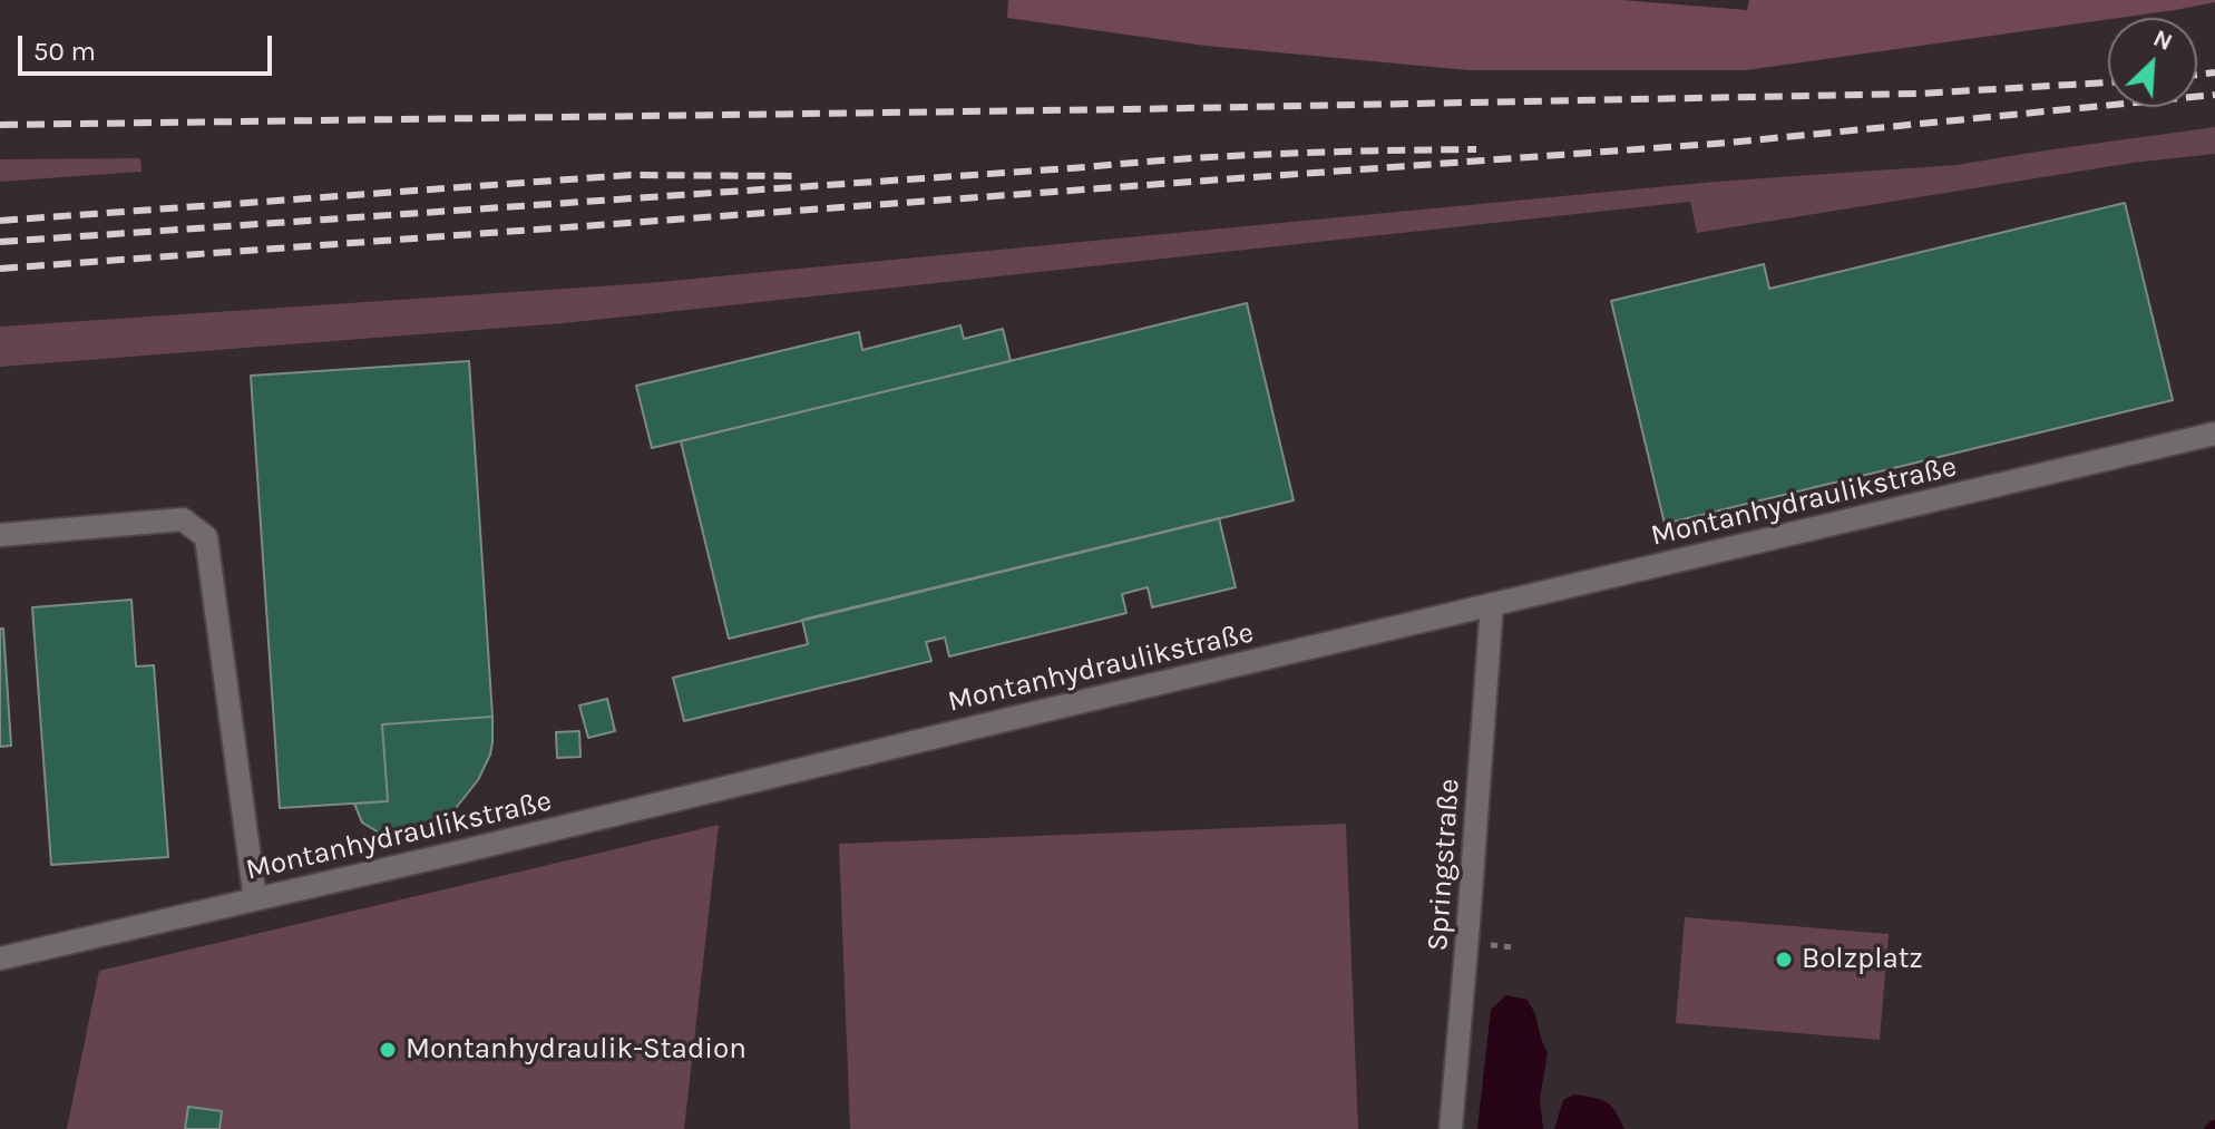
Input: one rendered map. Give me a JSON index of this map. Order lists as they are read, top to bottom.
{
  "streets": {
    "street": ["Montanhydraulikstraße", "Springstraße"]
  },
  "crossings": [
    ["Montanhydraulikstraße", "Springstraße"]
  ],
  "places": ["Bolzplatz", "Montanhydraulik-Stadion"],
  "scale_bar": "50 m",
  "north": "top right"
}
